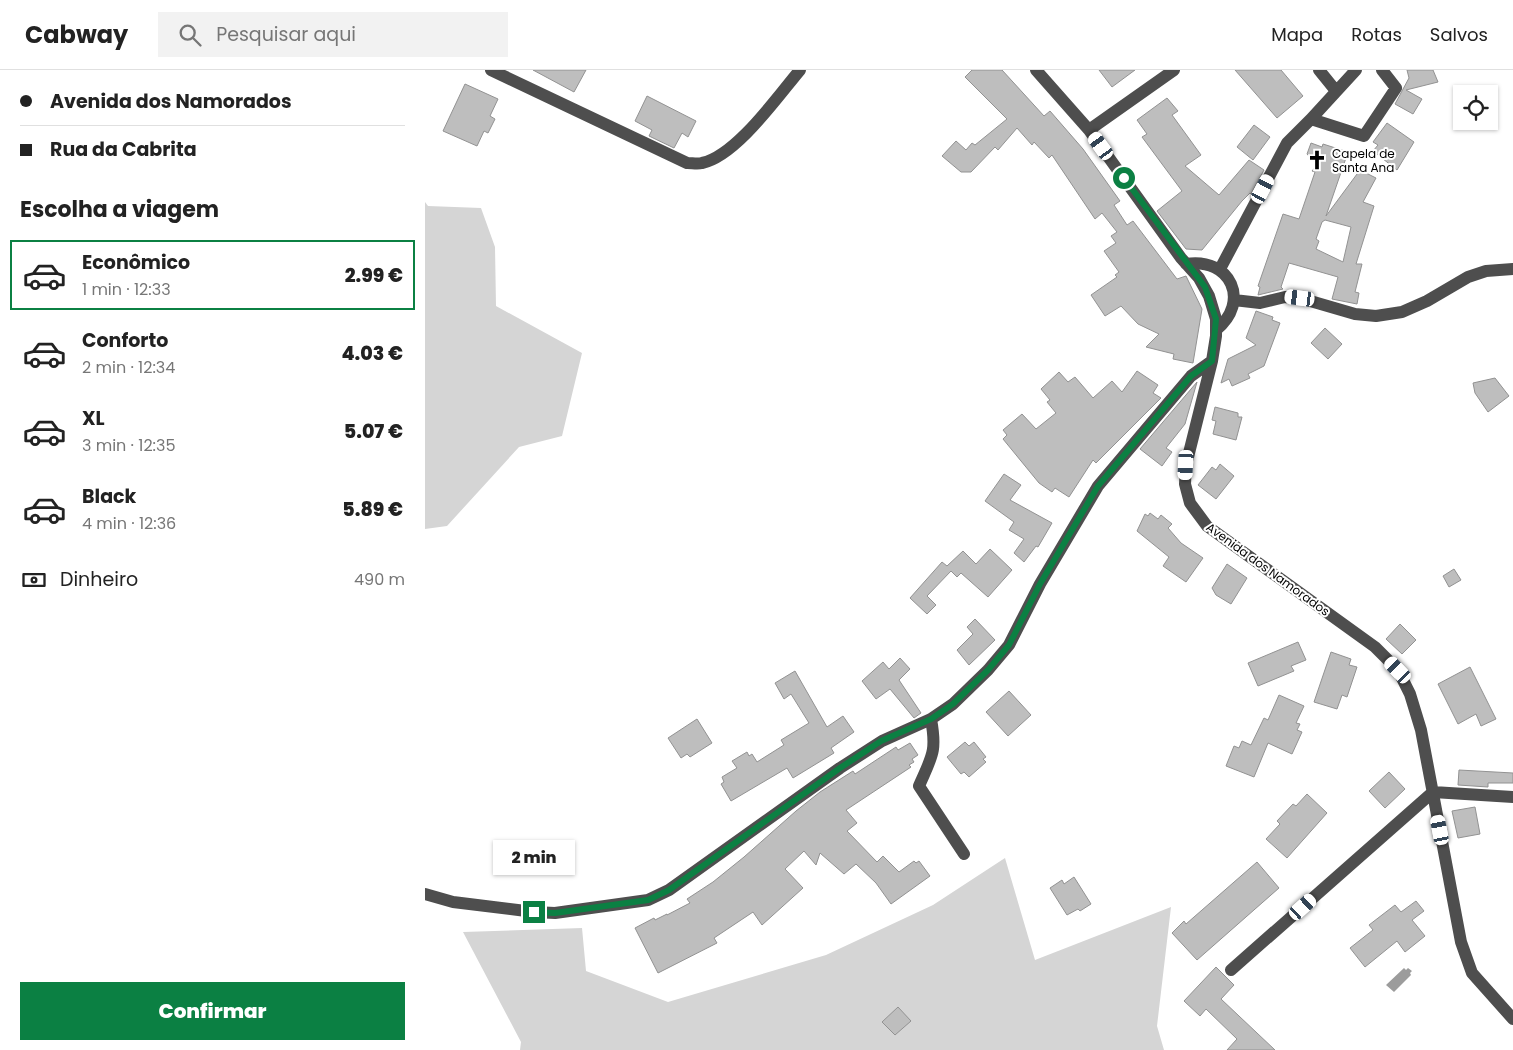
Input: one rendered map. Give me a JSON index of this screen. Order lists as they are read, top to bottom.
{
  "streets": {
    "street": ["Avenida dos Namorados"]
  },
  "places": {
    "church": ["Capela de Santa Ana"]
  },
  "page": {
    "header": "Cabway",
    "search": "Pesquisar aqui",
    "nav": ["Mapa", "Rotas", "Salvos"],
    "banner": ["Avenida dos Namorados", "Rua da Cabrita"],
    "heading": "Escolha a viagem",
    "list": [
      {
        "name": "Econômico",
        "note": "1 min · 12:33",
        "value": "2.99 €"
      },
      {
        "name": "Conforto",
        "note": "2 min · 12:34",
        "value": "4.03 €"
      },
      {
        "name": "XL",
        "note": "3 min · 12:35",
        "value": "5.07 €"
      },
      {
        "name": "Black",
        "note": "4 min · 12:36",
        "value": "5.89 €"
      }
    ],
    "pay": ["Dinheiro", "490 m"],
    "bubble": "2 min",
    "buttons": "Confirmar"
  }
}
